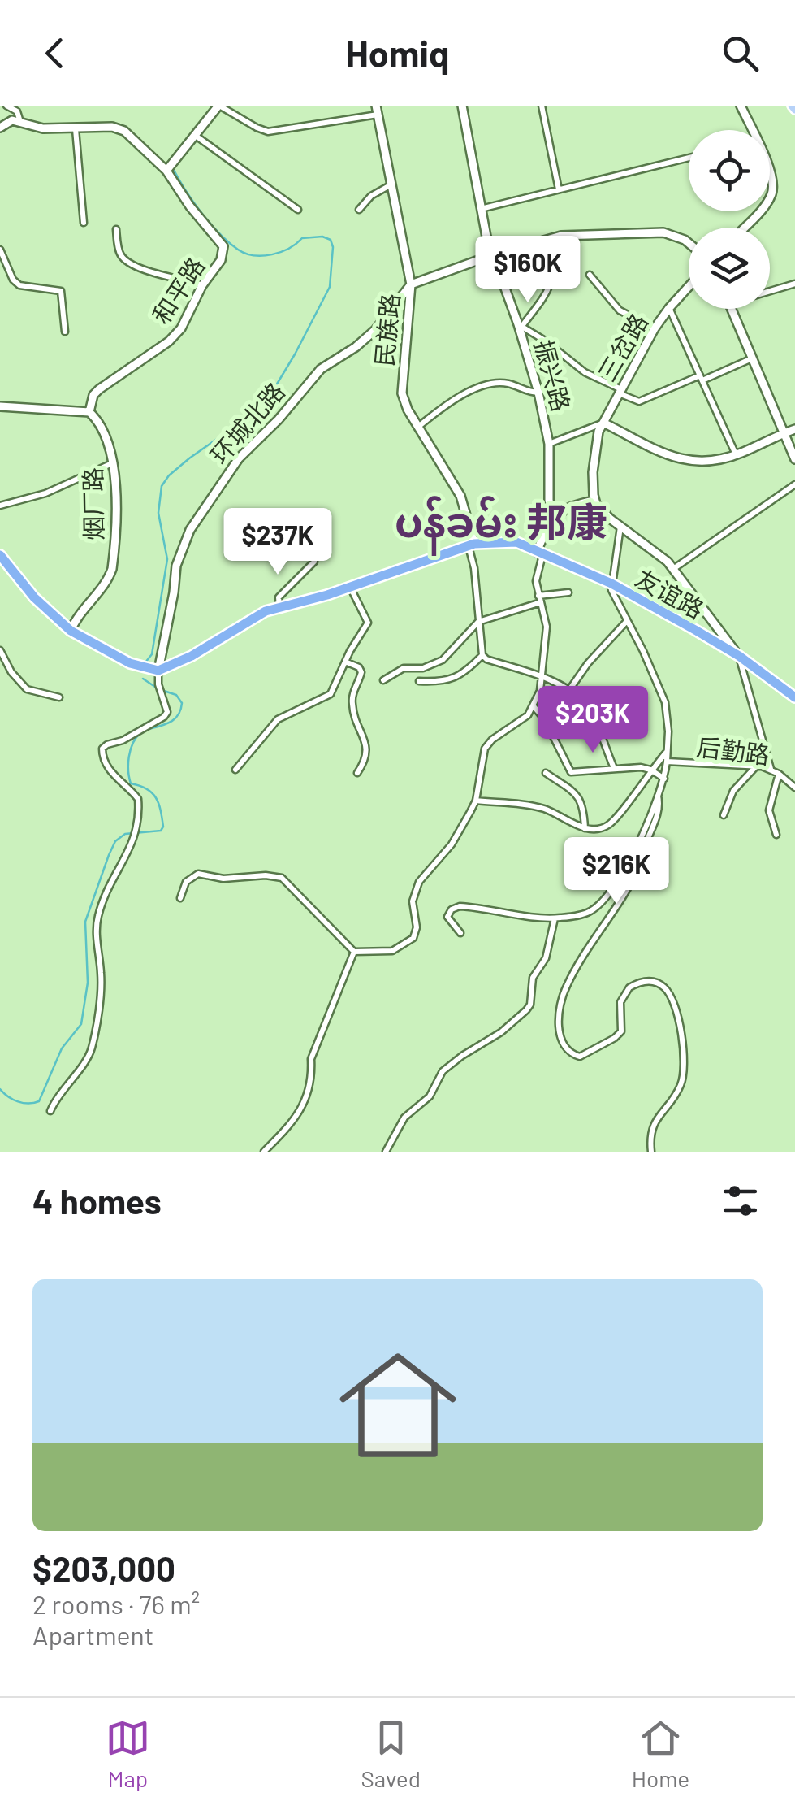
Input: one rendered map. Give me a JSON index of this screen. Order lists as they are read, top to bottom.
{
  "streets": {
    "highway": ["友谊路"],
    "main road": [
      "和平路",
      "民族路",
      "三岔路",
      "振兴路",
      "环城北路",
      "烟厂路"
    ],
    "street": ["后勤路"]
  },
  "crossings": [
    ["和平路", "烟厂路"],
    ["民族路", "环城北路"],
    ["民族路", "友谊路"],
    ["环城北路", "友谊路"],
    ["友谊路", "后勤路"]
  ],
  "districts": ["ပန်ခမ်း 邦康"],
  "page": {
    "header": "Homiq",
    "price": [
      "$160K",
      "$237K",
      "$203K",
      "$216K"
    ],
    "heading": "4 homes",
    "list": [
      {
        "name": "$203,000",
        "note": "2 rooms · 76 m² · Apartment"
      }
    ],
    "tabs": ["Map", "Saved", "Home"]
  }
}
